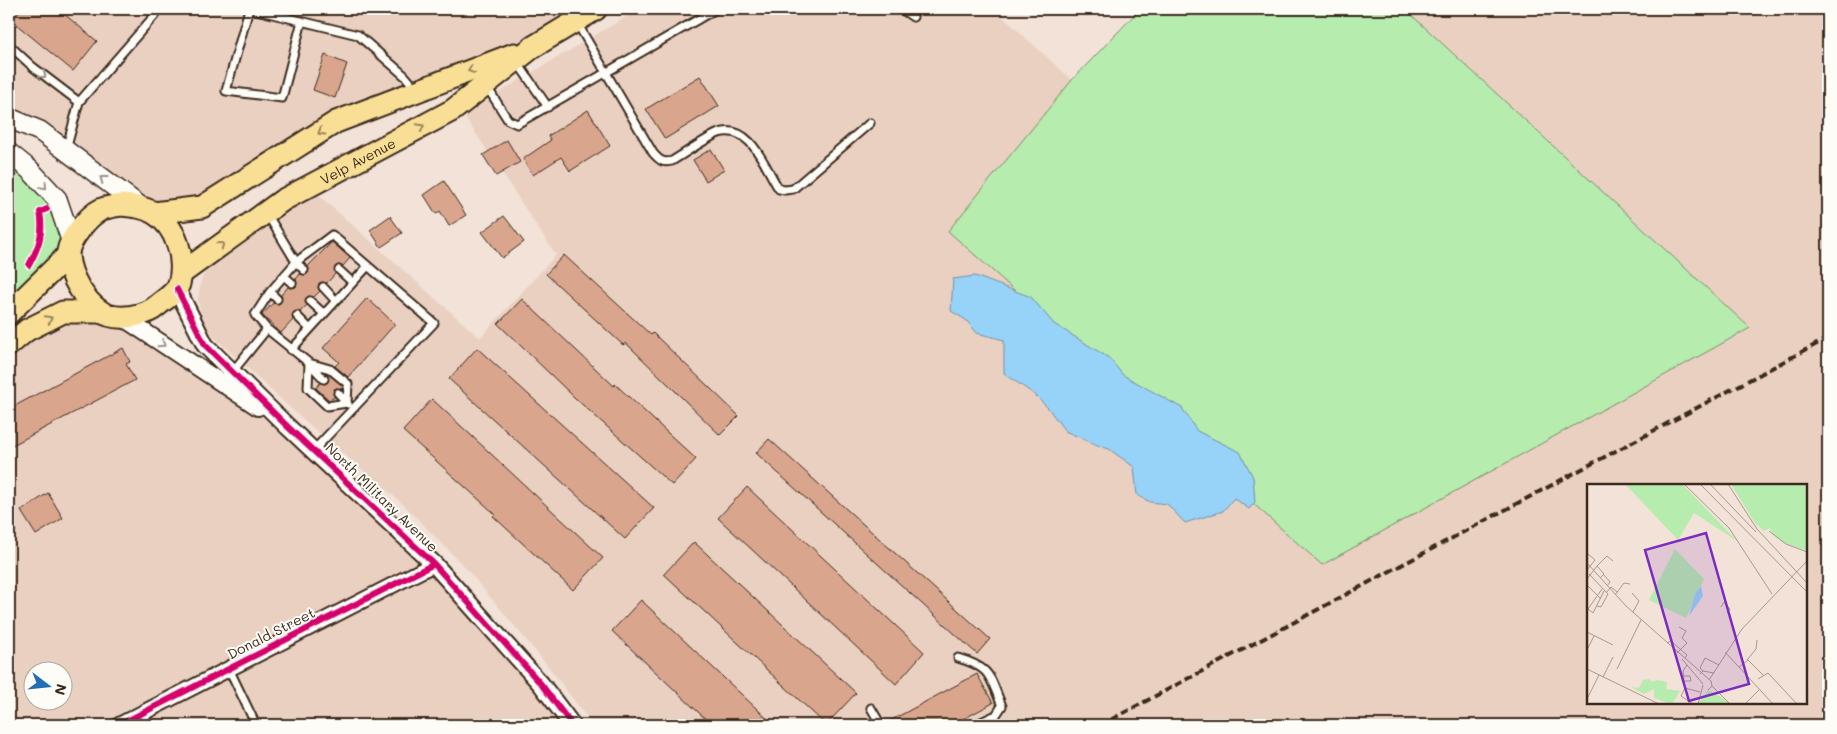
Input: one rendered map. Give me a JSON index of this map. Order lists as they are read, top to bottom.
{
  "streets": {
    "main road": ["Velp Avenue"],
    "street": ["North Military Avenue", "Donald Street"]
  },
  "crossings": [
    ["Velp Avenue", "North Military Avenue"],
    ["North Military Avenue", "Donald Street"]
  ],
  "north": "right"
}
